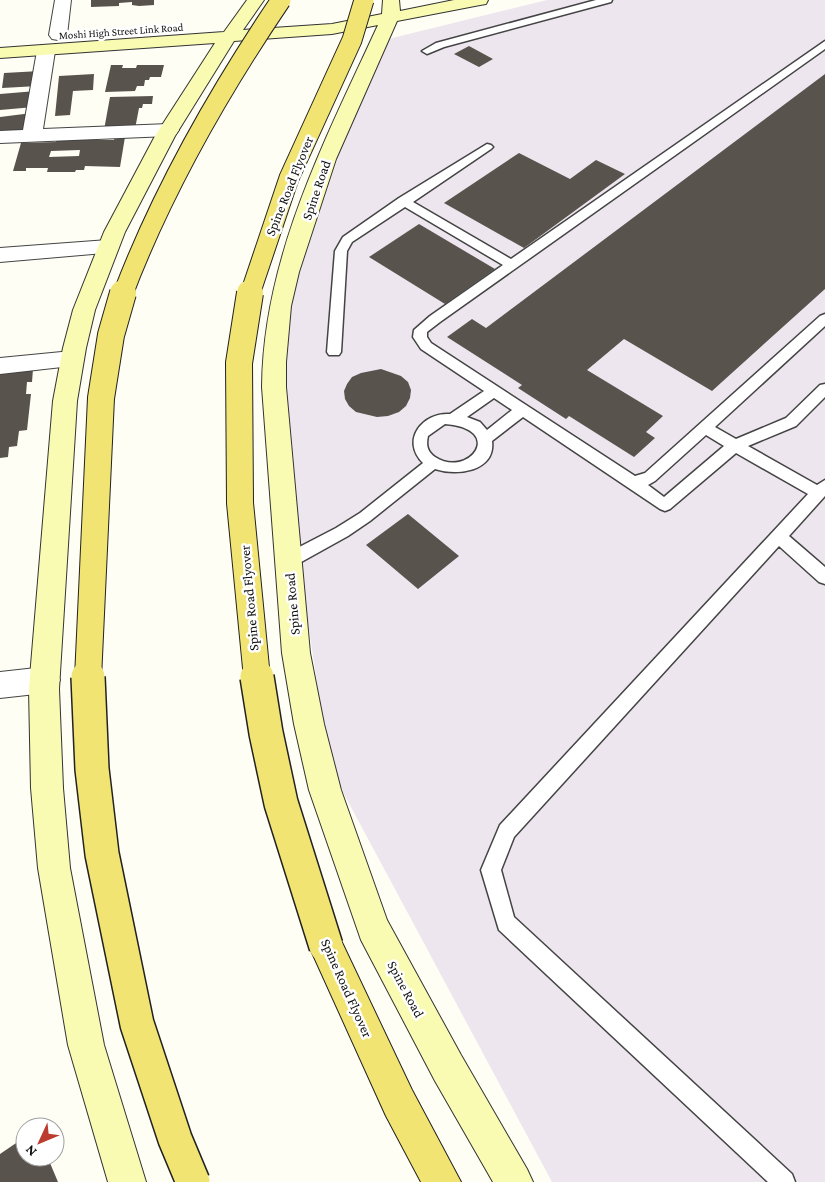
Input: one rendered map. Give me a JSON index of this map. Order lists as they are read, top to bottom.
{
  "streets": {
    "main road": ["Spine Road Flyover"],
    "street": ["Moshi High Street Link Road", "Spine Road"]
  },
  "north": "bottom left"
}
